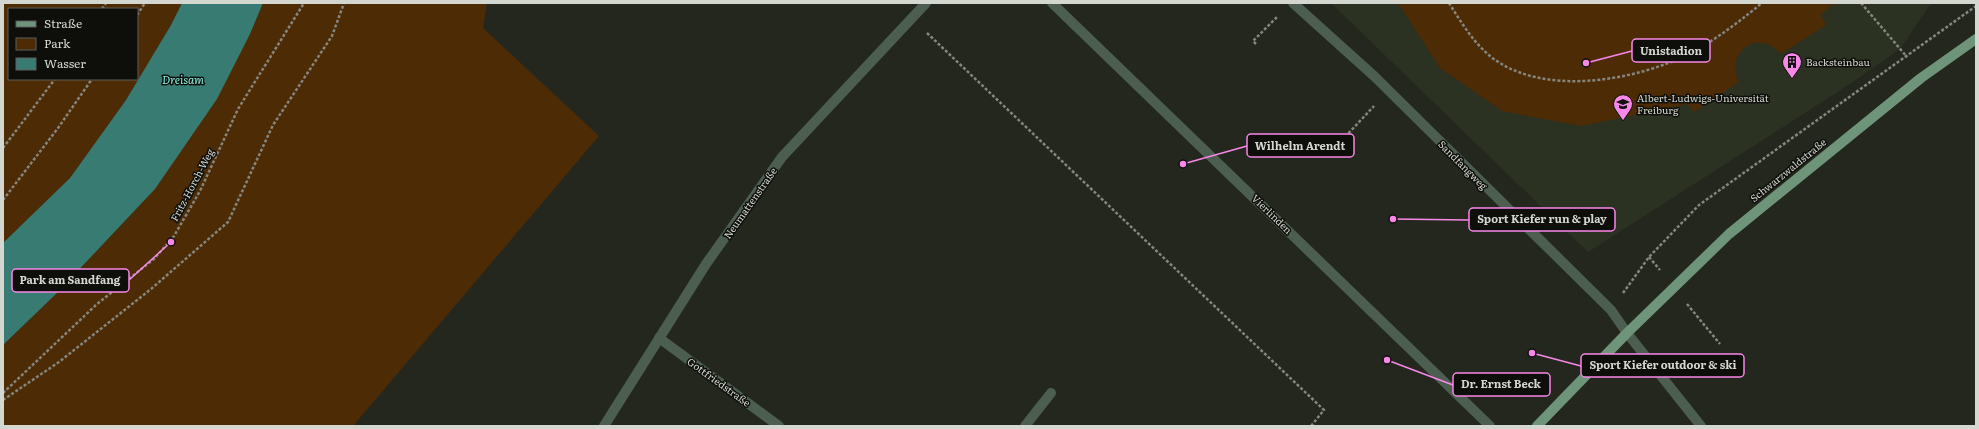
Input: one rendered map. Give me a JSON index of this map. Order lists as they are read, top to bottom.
{
  "streets": {
    "main road": ["Schwarzwaldstraße"],
    "street": [
      "Sandfangweg",
      "Neumattenstraße",
      "Vierlinden",
      "Gottfriedstraße"
    ],
    "path": ["Fritz-Horch-Weg"]
  },
  "crossings": [
    ["Sandfangweg", "Schwarzwaldstraße"],
    ["Neumattenstraße", "Gottfriedstraße"]
  ],
  "water": ["Dreisam"],
  "places": {
    "other": [
      "Unistadion",
      "Wilhelm Arendt",
      "Sport Kiefer run & play",
      "Park am Sandfang",
      "Sport Kiefer outdoor & ski",
      "Dr. Ernst Beck"
    ],
    "building": ["Backsteinbau"],
    "school or university": ["Albert-Ludwigs-Universität Freiburg"]
  },
  "legend": ["Straße", "Park", "Wasser"]
}
